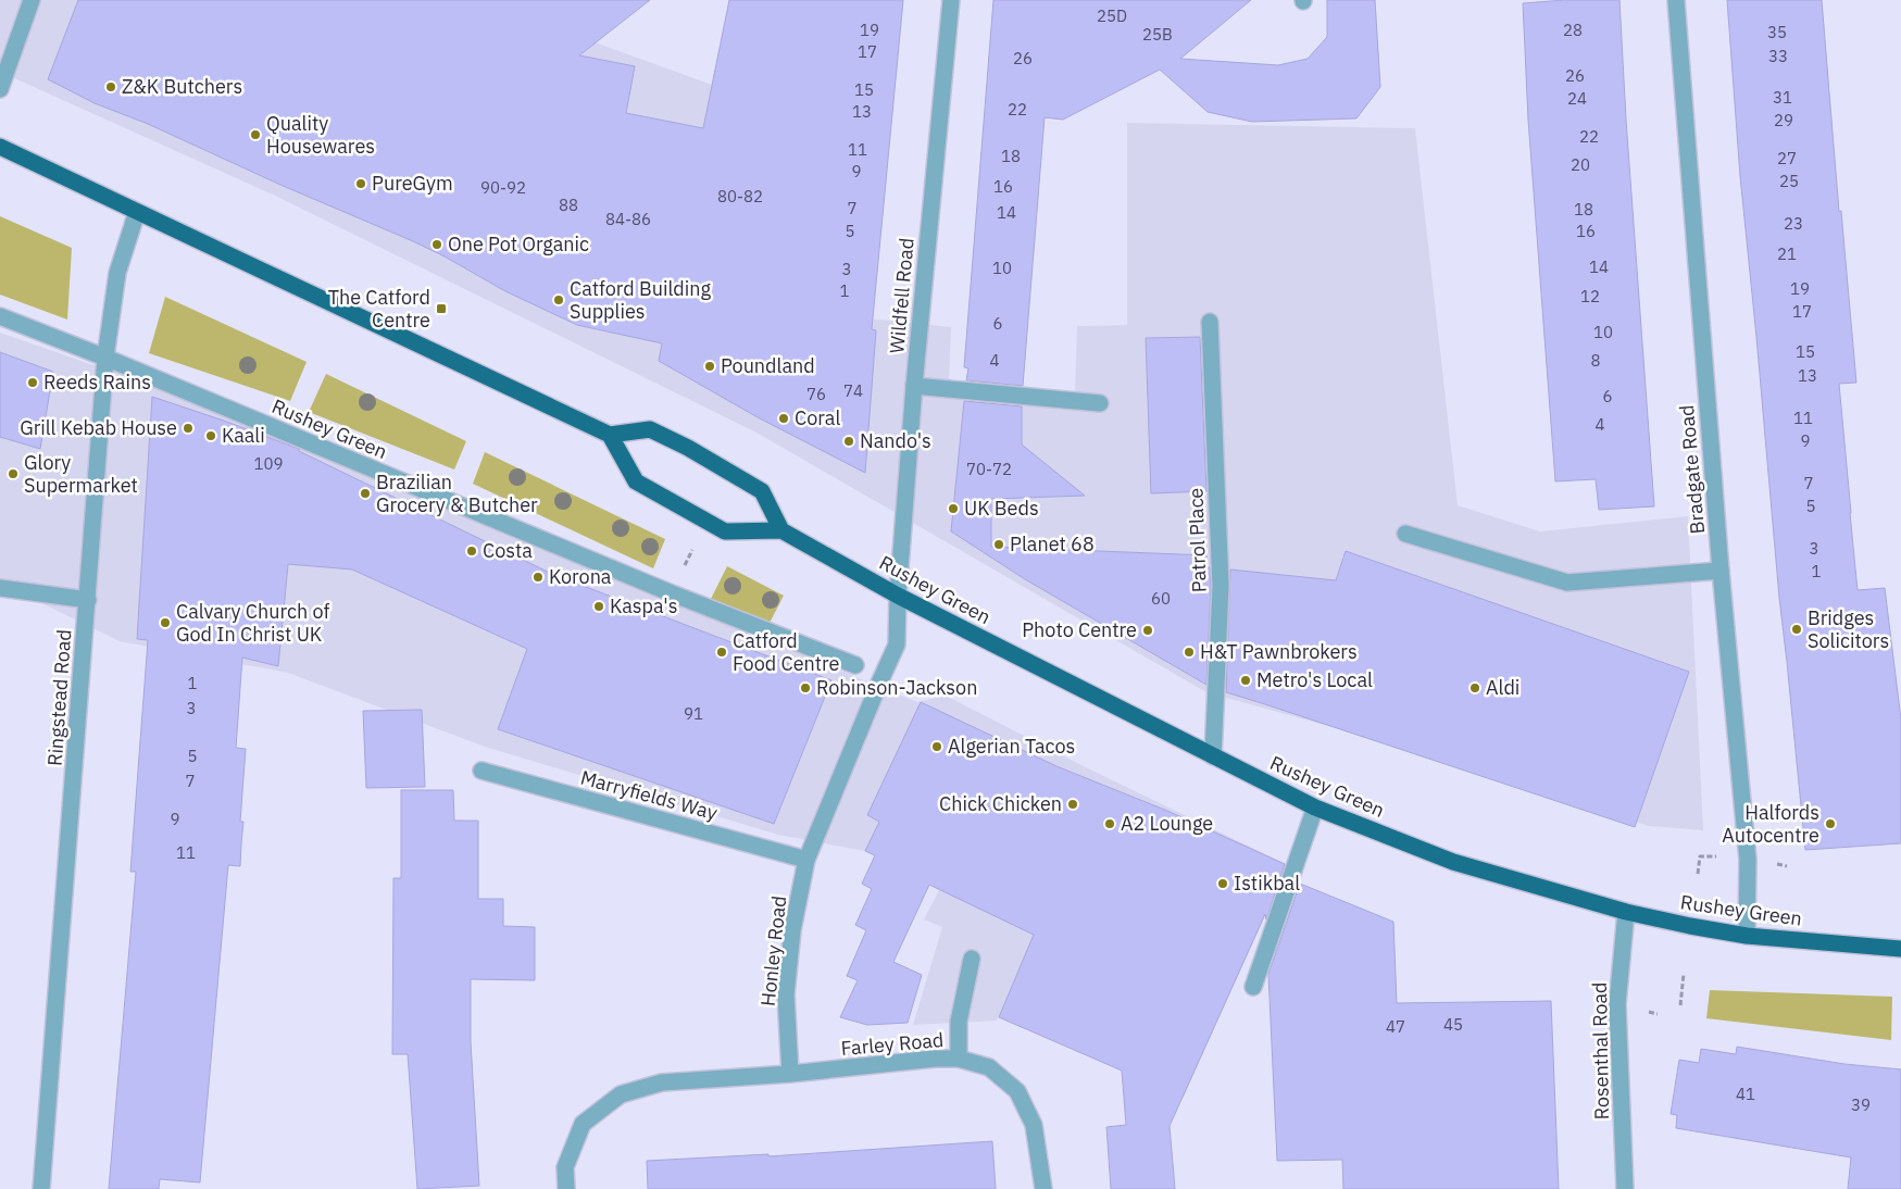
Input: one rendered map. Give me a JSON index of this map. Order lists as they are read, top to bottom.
{
  "streets": {
    "highway": ["Rushey Green"],
    "street": [
      "Wildfell Road",
      "Bradgate Road",
      "Patrol Place",
      "Ringstead Road",
      "Marryfields Way",
      "Honley Road",
      "Farley Road",
      "Rosenthal Road"
    ]
  },
  "crossings": [
    ["Wildfell Road", "Rushey Green"],
    ["Wildfell Road", "Honley Road"],
    ["Rushey Green", "Bradgate Road"],
    ["Rushey Green", "Patrol Place"],
    ["Rushey Green", "Ringstead Road"],
    ["Rushey Green", "Honley Road"],
    ["Rushey Green", "Rosenthal Road"],
    ["Marryfields Way", "Honley Road"],
    ["Honley Road", "Farley Road"]
  ],
  "places": {
    "other": [
      "Z&K Butchers",
      "Quality Housewares",
      "PureGym",
      "One Pot Organic",
      "Catford Building Supplies",
      "Poundland",
      "Reeds Rains",
      "Coral",
      "Grill Kebab House",
      "Kaali",
      "Nando's",
      "Glory Supermarket",
      "Brazilian Grocery & Butcher",
      "UK Beds",
      "Planet 68",
      "Costa",
      "Korona",
      "Kaspa's",
      "Calvary Church of God In Christ UK",
      "Bridges Solicitors",
      "Photo Centre",
      "Catford Food Centre",
      "H&T Pawnbrokers",
      "Metro's Local",
      "Robinson-Jackson",
      "Aldi",
      "Algerian Tacos",
      "Chick Chicken",
      "A2 Lounge",
      "Halfords Autocentre",
      "Istikbal"
    ],
    "transit": ["The Catford Centre"]
  },
  "house_numbers": [
    "25D",
    "19",
    "28",
    "35",
    "25B",
    "17",
    "33",
    "26",
    "26",
    "15",
    "31",
    "24",
    "22",
    "13",
    "29",
    "22",
    "11",
    "18",
    "27",
    "20",
    "9",
    "25",
    "16",
    "90-92",
    "80-82",
    "88",
    "7",
    "18",
    "14",
    "84-86",
    "23",
    "5",
    "16",
    "21",
    "14",
    "10",
    "3",
    "19",
    "1",
    "12",
    "17",
    "6",
    "10",
    "15",
    "4",
    "8",
    "13",
    "74",
    "76",
    "6",
    "11",
    "4",
    "9",
    "109",
    "70-72",
    "7",
    "5",
    "3",
    "1",
    "60",
    "1",
    "3",
    "91",
    "5",
    "7",
    "9",
    "11",
    "45",
    "47",
    "41",
    "39"
  ]
}
